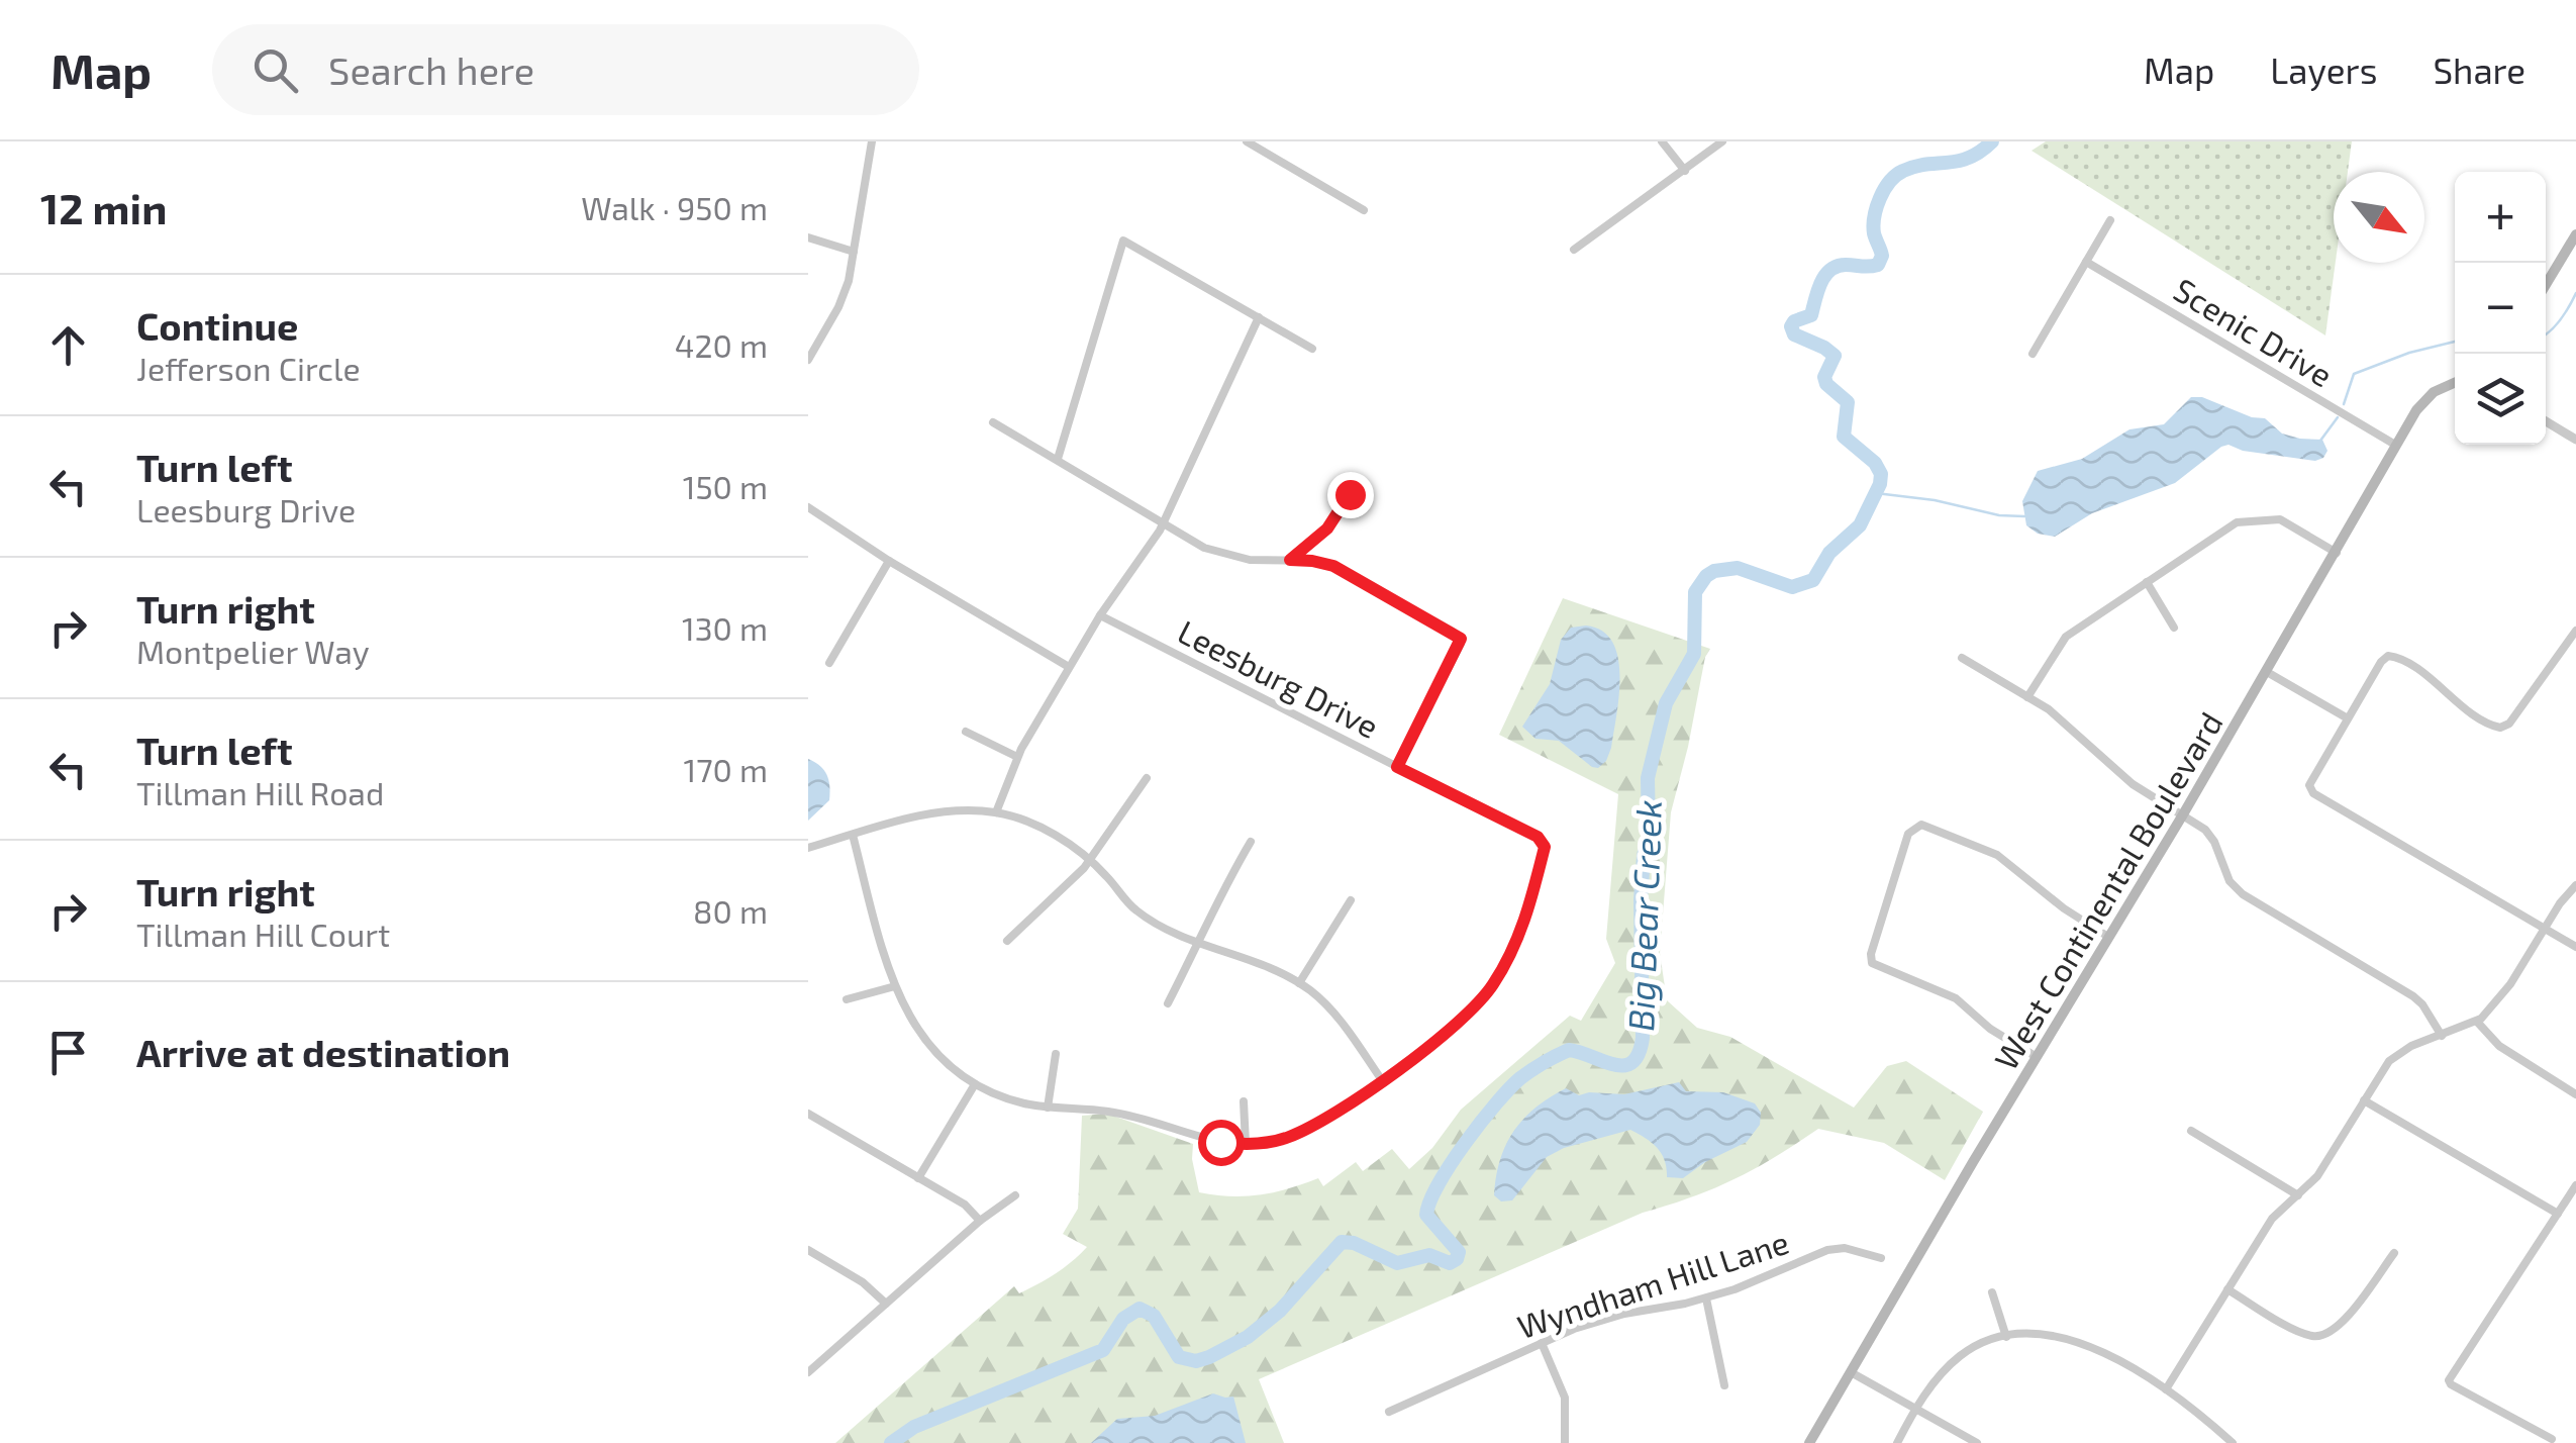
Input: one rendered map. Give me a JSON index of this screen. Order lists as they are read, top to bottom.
{
  "streets": {
    "main road": ["West Continental Boulevard"],
    "street": ["Scenic Drive", "Leesburg Drive", "Wyndham Hill Lane"]
  },
  "crossings": [
    ["Scenic Drive", "West Continental Boulevard"]
  ],
  "water": ["Big Bear Creek"],
  "north": "bottom right",
  "page": {
    "header": "Map",
    "search": "Search here",
    "nav": ["Map", "Layers", "Share"],
    "heading": ["12 min", "Walk · 950 m"],
    "map_buttons": ["+", "−"],
    "list": [
      ["Continue", "Jefferson Circle", "420 m"],
      ["Turn left", "Leesburg Drive", "150 m"],
      ["Turn right", "Montpelier Way", "130 m"],
      ["Turn left", "Tillman Hill Road", "170 m"],
      ["Turn right", "Tillman Hill Court", "80 m"],
      "Arrive at destination"
    ]
  }
}
